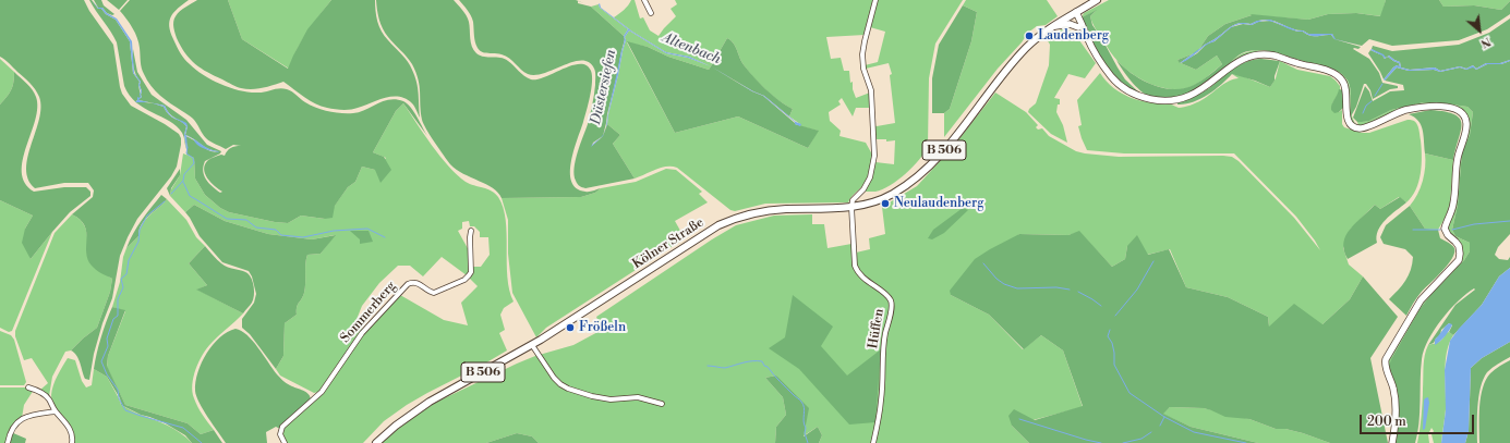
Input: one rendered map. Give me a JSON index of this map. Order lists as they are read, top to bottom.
{
  "streets": {
    "main road": ["B 506", "Kölner Straße"],
    "street": ["Sommerberg", "Hüffen"]
  },
  "crossings": [
    ["B 506", "Kölner Straße"],
    ["B 506", "Hüffen"],
    ["Kölner Straße", "Hüffen"]
  ],
  "water": ["Altenbach", "Düstersiefen"],
  "places": ["Laudenberg", "Neulaudenberg", "Frößeln"],
  "scale_bar": "200 m",
  "north": "bottom right"
}
